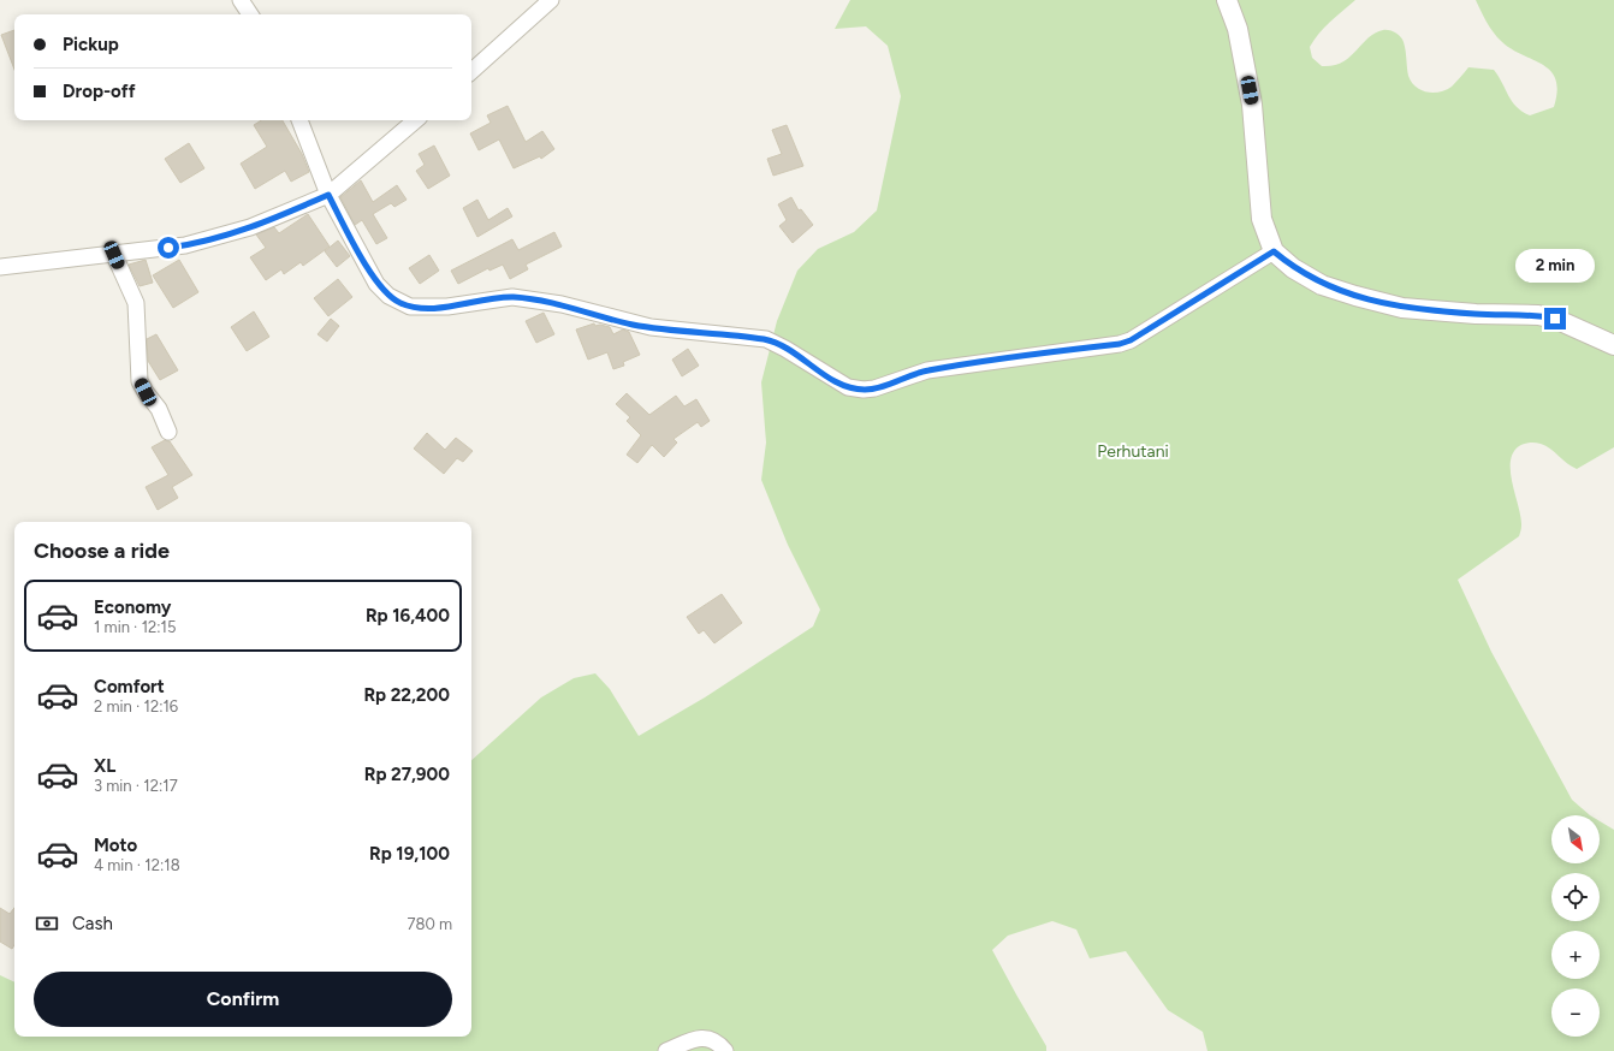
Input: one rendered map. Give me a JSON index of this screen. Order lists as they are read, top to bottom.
{
  "parks": ["Perhutani"],
  "north": "bottom right",
  "page": {
    "banner": ["Pickup", "Drop-off"],
    "bubble": "2 min",
    "heading": "Choose a ride",
    "list": [
      {
        "name": "Economy",
        "note": "1 min · 12:15",
        "value": "Rp 16,400"
      },
      {
        "name": "Comfort",
        "note": "2 min · 12:16",
        "value": "Rp 22,200"
      },
      {
        "name": "XL",
        "note": "3 min · 12:17",
        "value": "Rp 27,900"
      },
      {
        "name": "Moto",
        "note": "4 min · 12:18",
        "value": "Rp 19,100"
      }
    ],
    "map_buttons": ["+", "−"],
    "pay": ["Cash", "780 m"],
    "buttons": "Confirm"
  }
}
